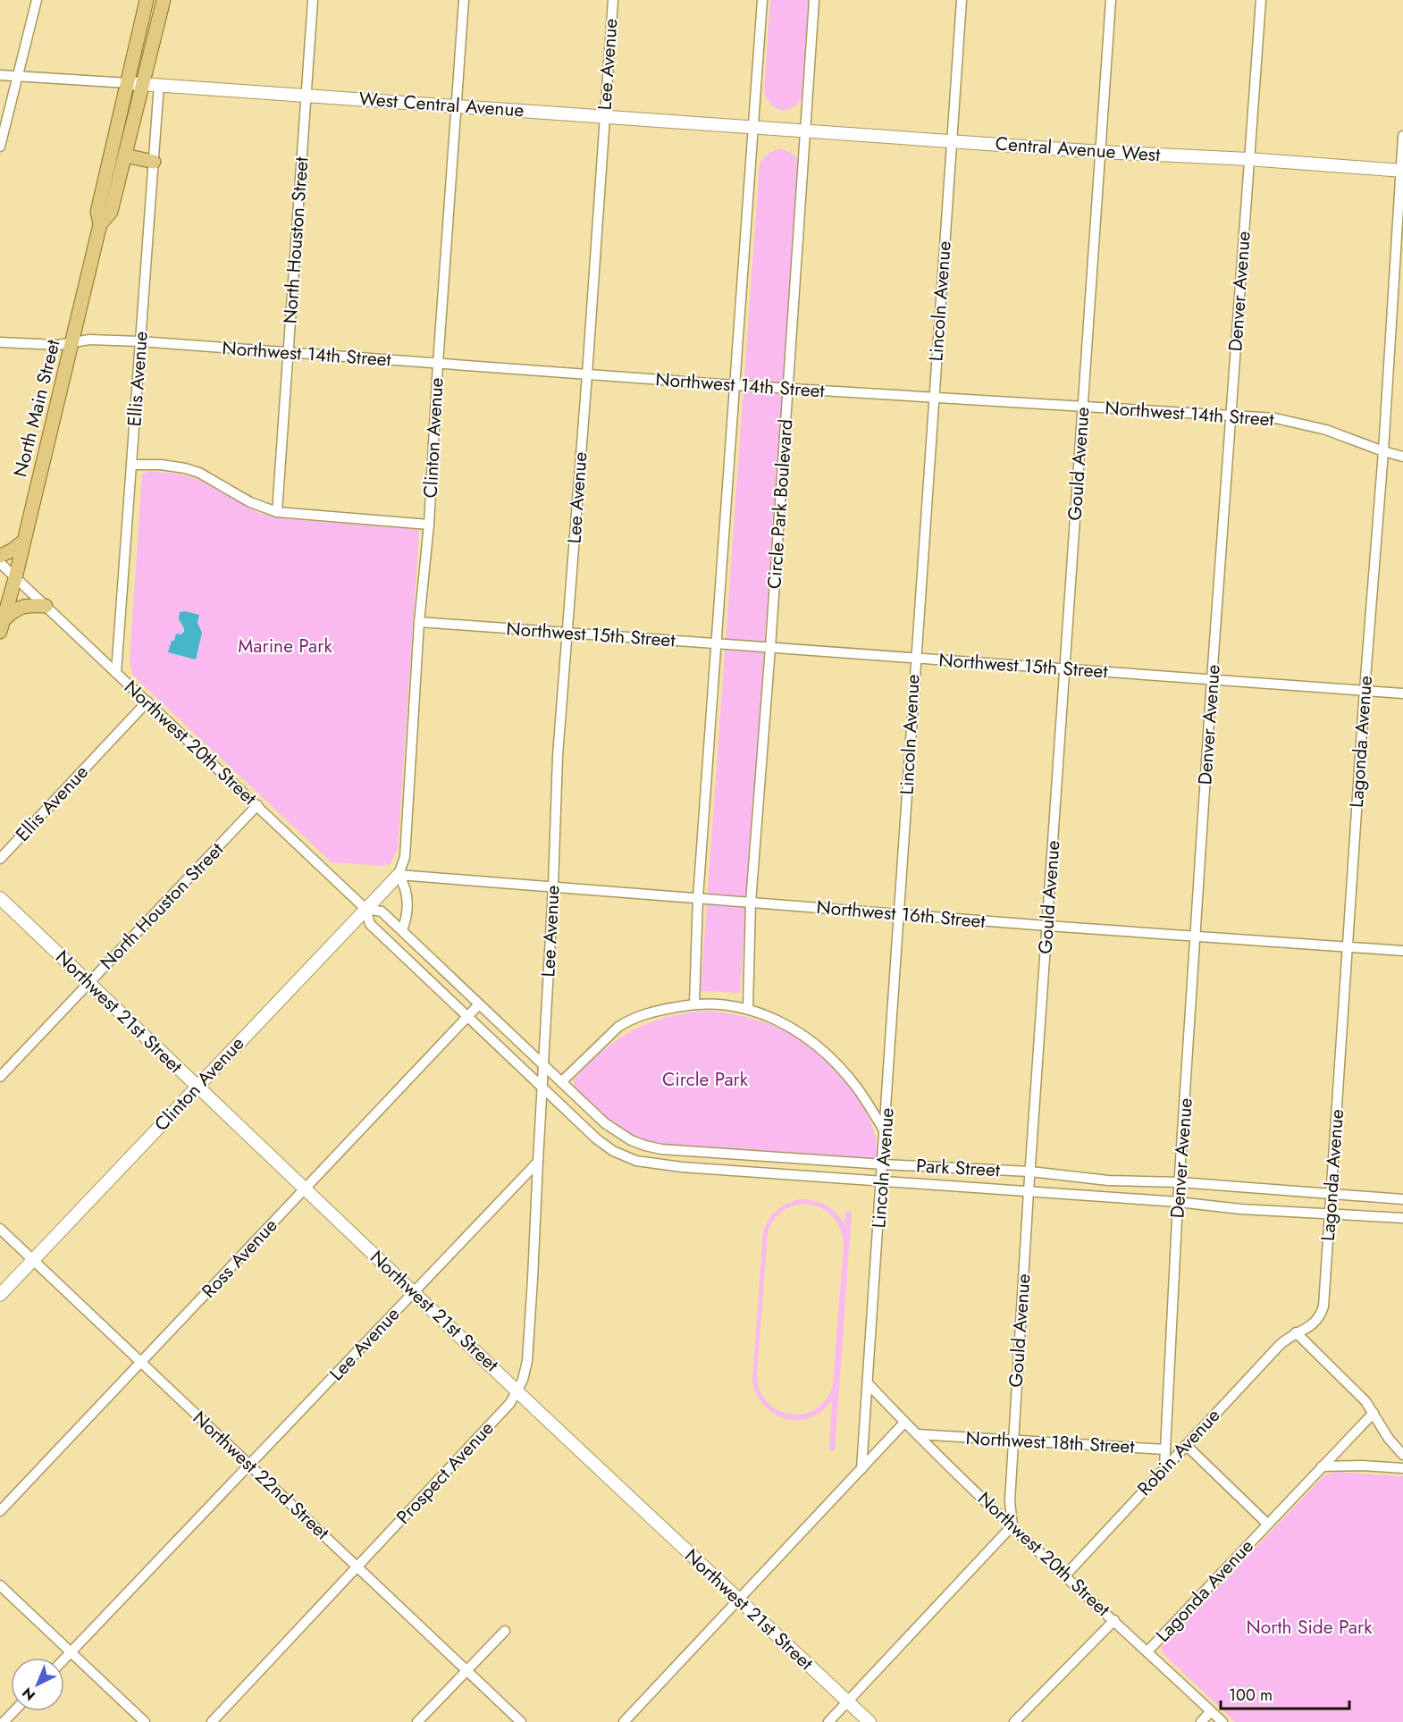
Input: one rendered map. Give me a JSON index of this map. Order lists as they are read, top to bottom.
{
  "streets": {
    "main road": ["North Main Street"],
    "street": [
      "Lee Avenue",
      "West Central Avenue",
      "Central Avenue West",
      "North Houston Street",
      "Denver Avenue",
      "Lincoln Avenue",
      "Northwest 14th Street",
      "Ellis Avenue",
      "Clinton Avenue",
      "Gould Avenue",
      "Circle Park Boulevard",
      "Northwest 15th Street",
      "Lagonda Avenue",
      "Northwest 20th Street",
      "Northwest 16th Street",
      "Northwest 21st Street",
      "Park Street",
      "Ross Avenue",
      "Northwest 18th Street",
      "Robin Avenue",
      "Prospect Avenue",
      "Northwest 22nd Street"
    ]
  },
  "crossings": [
    ["Lee Avenue", "West Central Avenue"],
    ["Lee Avenue", "Northwest 14th Street"],
    ["Lee Avenue", "Northwest 15th Street"],
    ["Lee Avenue", "Northwest 20th Street"],
    ["Lee Avenue", "Northwest 16th Street"],
    ["Lee Avenue", "Northwest 21st Street"],
    ["Lee Avenue", "Park Street"],
    ["Lee Avenue", "Prospect Avenue"],
    ["Lee Avenue", "Northwest 22nd Street"],
    ["West Central Avenue", "Central Avenue West"],
    ["West Central Avenue", "North Houston Street"],
    ["West Central Avenue", "Ellis Avenue"],
    ["West Central Avenue", "North Main Street"],
    ["West Central Avenue", "Clinton Avenue"],
    ["Central Avenue West", "Denver Avenue"],
    ["Central Avenue West", "Lincoln Avenue"],
    ["Central Avenue West", "Gould Avenue"],
    ["Central Avenue West", "Circle Park Boulevard"],
    ["Central Avenue West", "Lagonda Avenue"],
    ["North Houston Street", "Northwest 14th Street"],
    ["North Houston Street", "Northwest 20th Street"],
    ["North Houston Street", "Northwest 21st Street"],
    ["Denver Avenue", "Northwest 14th Street"],
    ["Denver Avenue", "Northwest 15th Street"],
    ["Denver Avenue", "Northwest 16th Street"],
    ["Denver Avenue", "Park Street"],
    ["Denver Avenue", "Northwest 18th Street"],
    ["Lincoln Avenue", "Northwest 14th Street"],
    ["Lincoln Avenue", "Northwest 15th Street"],
    ["Lincoln Avenue", "Northwest 20th Street"],
    ["Lincoln Avenue", "Northwest 16th Street"],
    ["Lincoln Avenue", "Park Street"],
    ["Northwest 14th Street", "Ellis Avenue"],
    ["Northwest 14th Street", "North Main Street"],
    ["Northwest 14th Street", "Clinton Avenue"],
    ["Northwest 14th Street", "Gould Avenue"],
    ["Northwest 14th Street", "Circle Park Boulevard"],
    ["Northwest 14th Street", "Lagonda Avenue"],
    ["Ellis Avenue", "Northwest 20th Street"],
    ["North Main Street", "Northwest 20th Street"],
    ["Clinton Avenue", "Northwest 15th Street"],
    ["Clinton Avenue", "Northwest 20th Street"],
    ["Clinton Avenue", "Northwest 16th Street"],
    ["Clinton Avenue", "Northwest 21st Street"],
    ["Clinton Avenue", "Northwest 22nd Street"],
    ["Gould Avenue", "Northwest 15th Street"],
    ["Gould Avenue", "Northwest 20th Street"],
    ["Gould Avenue", "Northwest 16th Street"],
    ["Gould Avenue", "Park Street"],
    ["Gould Avenue", "Northwest 18th Street"],
    ["Circle Park Boulevard", "Northwest 15th Street"],
    ["Circle Park Boulevard", "Northwest 16th Street"],
    ["Northwest 15th Street", "Lagonda Avenue"],
    ["Lagonda Avenue", "Northwest 20th Street"],
    ["Lagonda Avenue", "Northwest 16th Street"],
    ["Lagonda Avenue", "Park Street"],
    ["Lagonda Avenue", "Robin Avenue"],
    ["Northwest 20th Street", "Park Street"],
    ["Northwest 20th Street", "Ross Avenue"],
    ["Northwest 20th Street", "Northwest 18th Street"],
    ["Northwest 20th Street", "Robin Avenue"],
    ["Northwest 21st Street", "Ross Avenue"],
    ["Northwest 21st Street", "Prospect Avenue"],
    ["Ross Avenue", "Northwest 22nd Street"],
    ["Prospect Avenue", "Northwest 22nd Street"]
  ],
  "parks": ["Marine Park", "Circle Park", "North Side Park"],
  "scale_bar": "100 m",
  "north": "bottom left"
}
